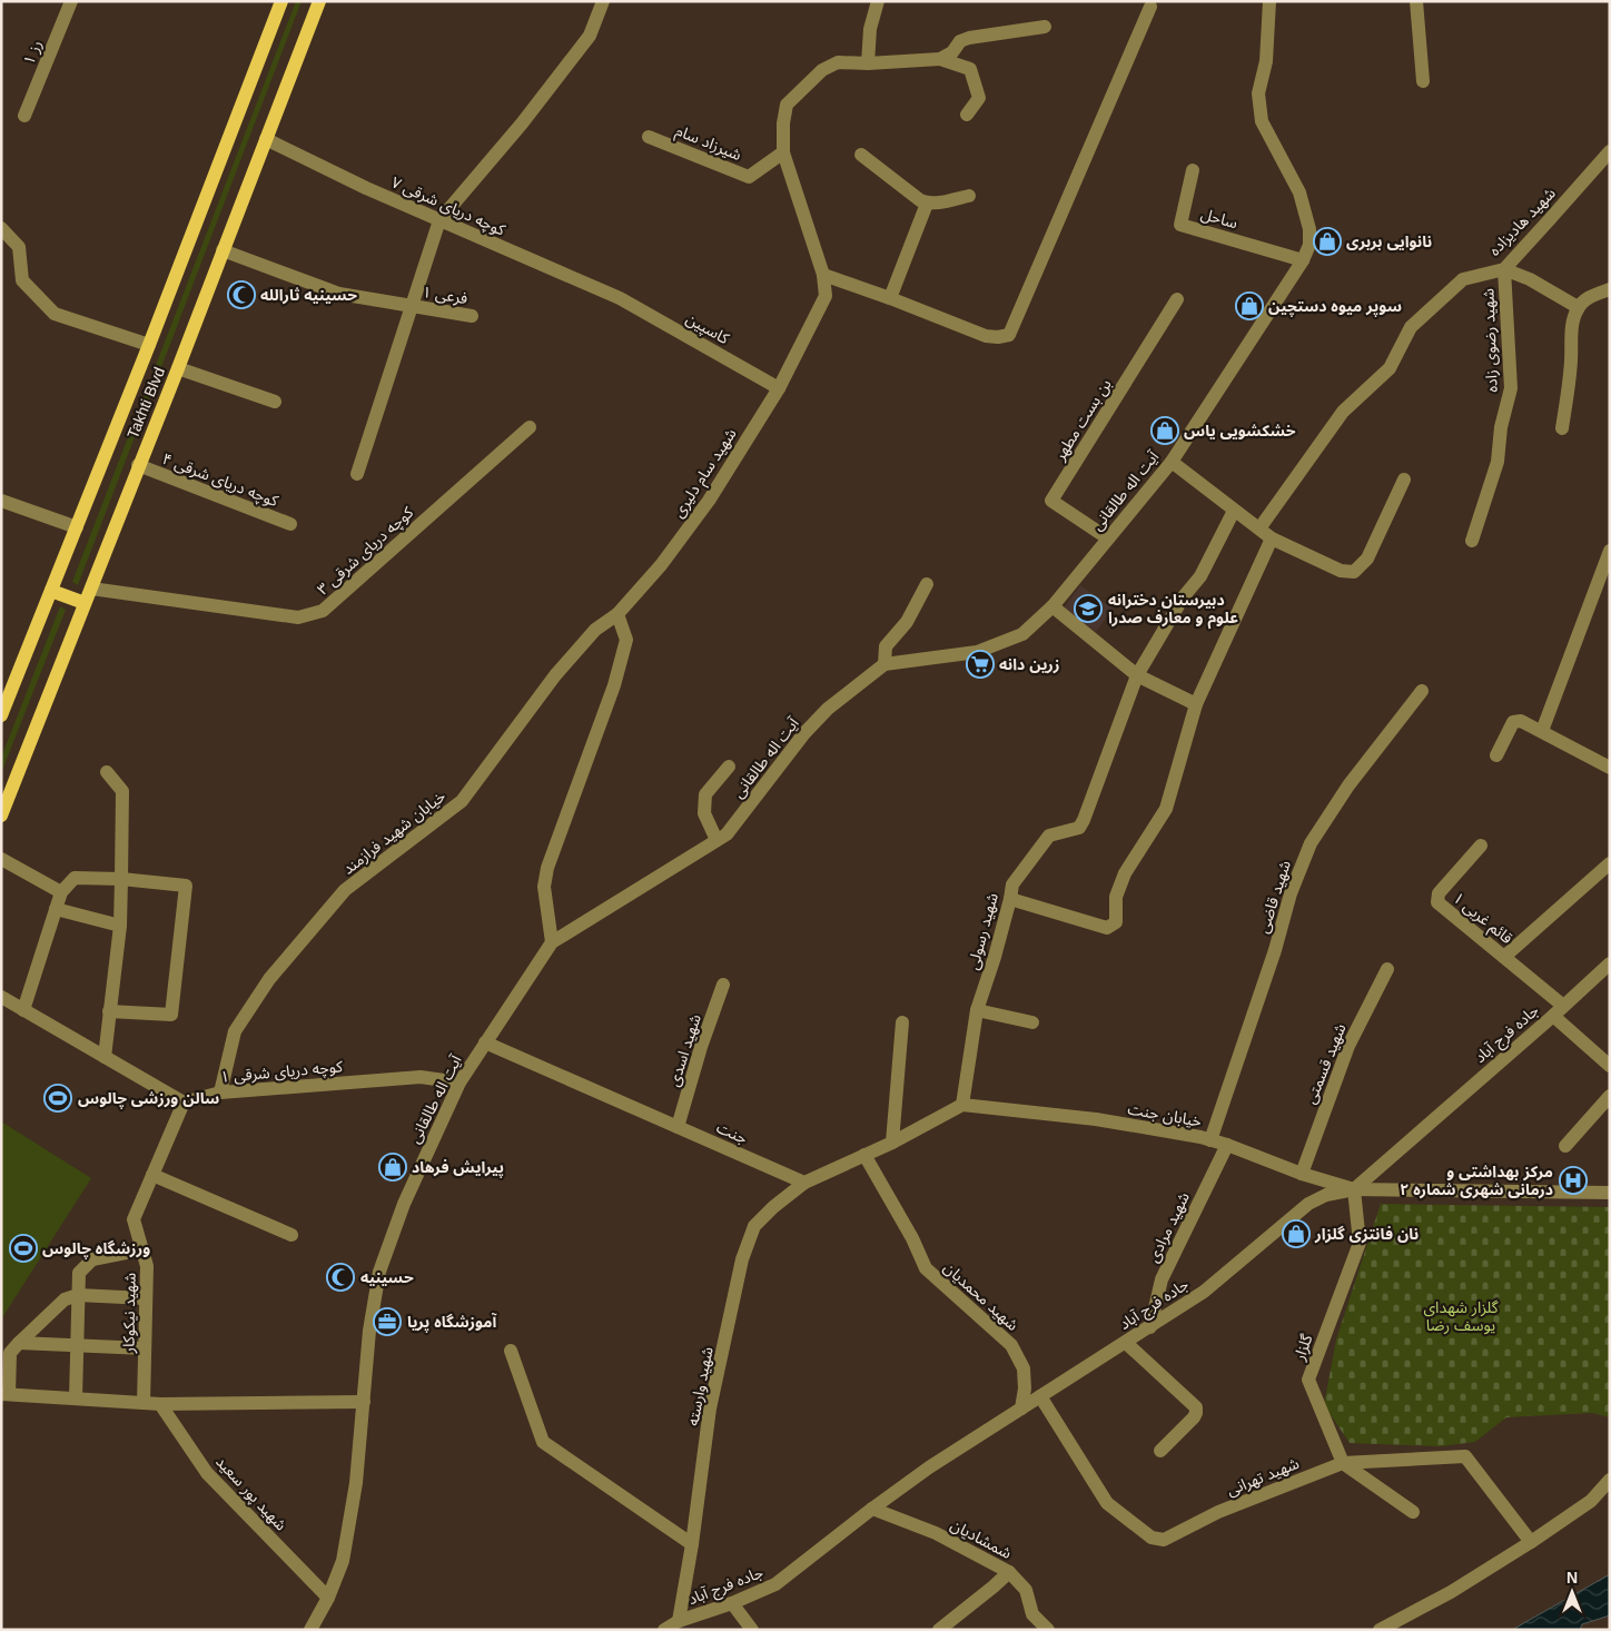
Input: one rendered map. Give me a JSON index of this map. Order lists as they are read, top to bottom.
{
  "streets": {
    "main road": ["Takhti Blvd"],
    "street": [
      "رز ۱",
      "شیرزاد سام",
      "کوچه دریای شرقی ۷",
      "ساحل",
      "شهید هادیزاده",
      "فرعی ۱",
      "کاسپين",
      "شهید رضوی زاده",
      "بن بست مطهر",
      "شهید سام دلیری",
      "کوچه دریای شرقی ۴",
      "آیت اله طالقانی",
      "کوچه دریای شرقی ۳",
      "خیابان شهید فرازمند",
      "شهید قاضی",
      "قائم غربی ۱",
      "شهید رسولی",
      "جاده فرج آباد",
      "شهید اسدی",
      "شهید قسمتی",
      "کوچه دریای شرقی ۱",
      "خیابان جنت",
      "جنت",
      "شهید مرادی",
      "شهید محمدیان",
      "شهید نیکوکار",
      "گلزار",
      "شهید وارسته",
      "شهید تهرانی",
      "شهید پور سعید",
      "شمشادیان"
    ]
  },
  "crossings": [
    ["شیرزاد سام", "شهید سام دلیری"],
    ["کوچه دریای شرقی ۷", "کاسپين"],
    ["کوچه دریای شرقی ۷", "Takhti Blvd"],
    ["ساحل", "آیت اله طالقانی"],
    ["شهید هادیزاده", "شهید رضوی زاده"],
    ["فرعی ۱", "Takhti Blvd"],
    ["کاسپين", "شهید سام دلیری"],
    ["Takhti Blvd", "کوچه دریای شرقی ۴"],
    ["Takhti Blvd", "کوچه دریای شرقی ۳"],
    ["بن بست مطهر", "آیت اله طالقانی"],
    ["شهید سام دلیری", "خیابان شهید فرازمند"],
    ["آیت اله طالقانی", "کوچه دریای شرقی ۱"],
    ["آیت اله طالقانی", "جنت"],
    ["آیت اله طالقانی", "شهید پور سعید"],
    ["خیابان شهید فرازمند", "کوچه دریای شرقی ۱"],
    ["شهید قاضی", "خیابان جنت"],
    ["قائم غربی ۱", "جاده فرج آباد"],
    ["شهید رسولی", "خیابان جنت"],
    ["جاده فرج آباد", "خیابان جنت"],
    ["جاده فرج آباد", "شهید مرادی"],
    ["جاده فرج آباد", "شهید محمدیان"],
    ["جاده فرج آباد", "گلزار"],
    ["جاده فرج آباد", "شهید وارسته"],
    ["جاده فرج آباد", "شهید تهرانی"],
    ["جاده فرج آباد", "شمشادیان"],
    ["شهید اسدی", "جنت"],
    ["شهید قسمتی", "خیابان جنت"],
    ["کوچه دریای شرقی ۱", "شهید نیکوکار"],
    ["خیابان جنت", "شهید مرادی"],
    ["خیابان جنت", "گلزار"],
    ["جنت", "شهید وارسته"],
    ["گلزار", "شهید تهرانی"]
  ],
  "parks": ["گلزار شهدای یوسف رضا"],
  "places": {
    "shop": [
      "نانوایی بربری",
      "سوپر میوه دستچین",
      "خشکشویی یاس",
      "پیرایش فرهاد",
      "نان فانتزی گلزار"
    ],
    "mosque": ["حسینیه ثارالله", "حسینیه"],
    "school or university": ["دبیرستان دخترانه علوم و معارف صدرا"],
    "supermarket": ["زرین دانه"],
    "sports": ["سالن ورزشی چالوس", "ورزشگاه چالوس"],
    "hospital": ["مرکز بهداشتی و درمانی شهری شماره ۲"],
    "office": ["آموزشگاه پریا"]
  },
  "north": "top"
}
